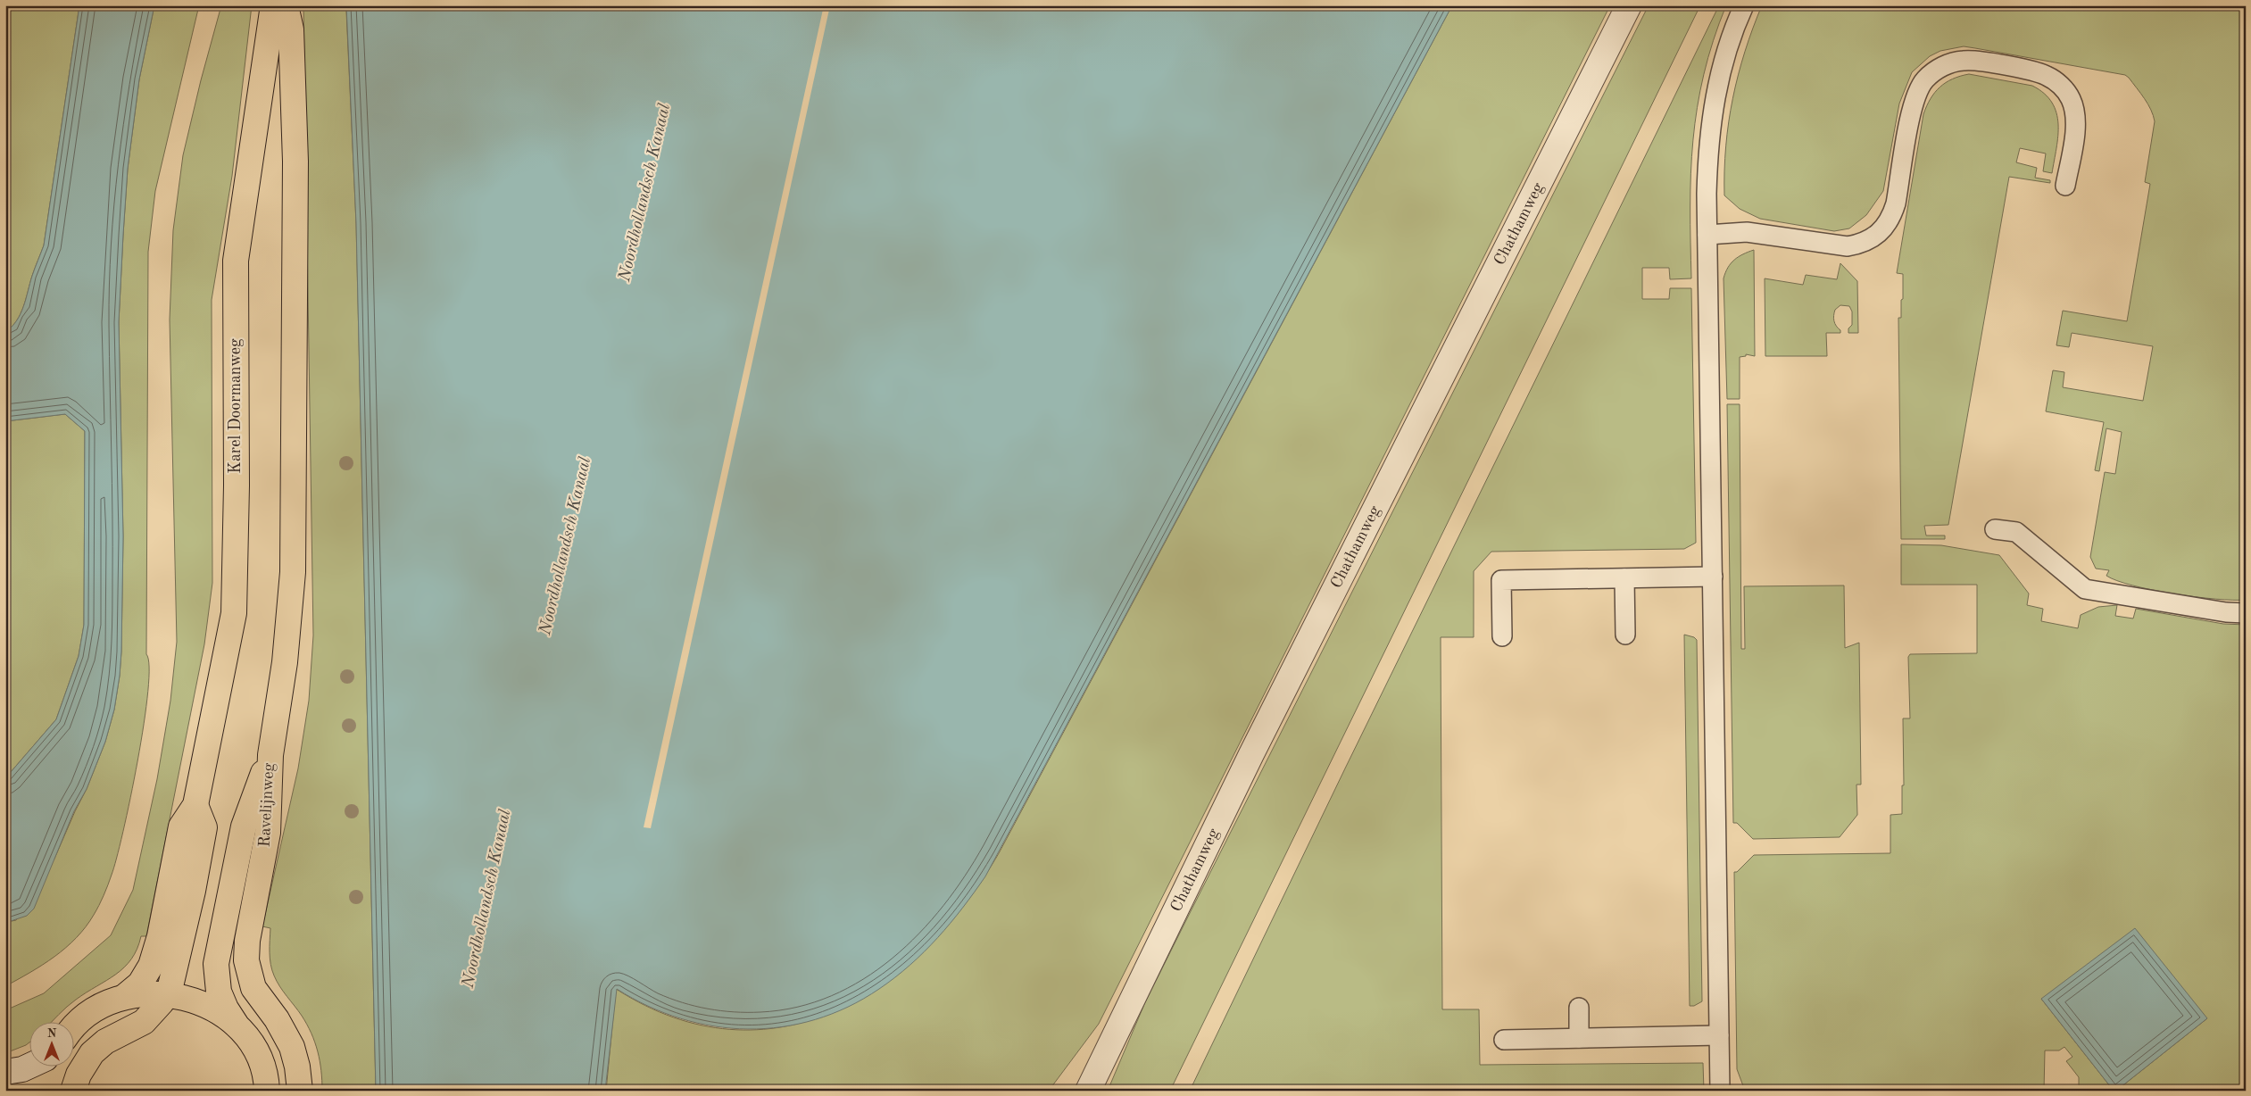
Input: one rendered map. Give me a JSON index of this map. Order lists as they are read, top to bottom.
{
  "streets": {
    "main road": ["Karel Doormanweg", "Ravelijnweg"],
    "street": ["Chathamweg"]
  },
  "water": ["Noordhollandsch Kanaal"],
  "north": "top"
}
